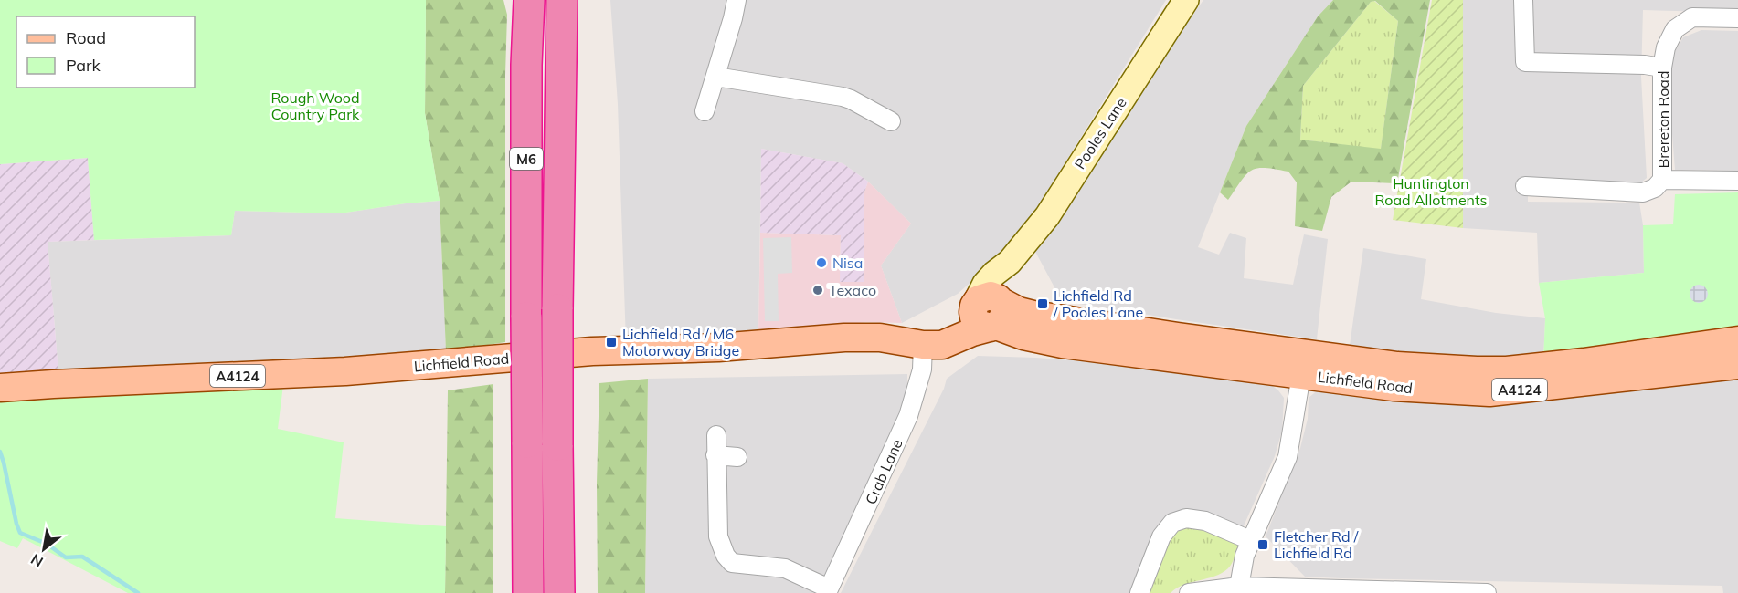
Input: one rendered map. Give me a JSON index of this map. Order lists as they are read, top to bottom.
{
  "streets": {
    "highway": ["M6"],
    "main road": ["Lichfield Road", "A4124"],
    "street": ["Brereton Road", "Pooles Lane", "Crab Lane"]
  },
  "crossings": [
    ["Pooles Lane", "Lichfield Road"],
    ["Lichfield Road", "Crab Lane"]
  ],
  "parks": ["Rough Wood Country Park", "Huntington Road Allotments"],
  "places": {
    "other": ["Nisa", "Texaco"],
    "transit": ["Lichfield Rd / Pooles Lane", "Lichfield Rd / M6 Motorway Bridge", "Fletcher Rd / Lichfield Rd"]
  },
  "legend": ["Road", "Park"],
  "north": "bottom left"
}
